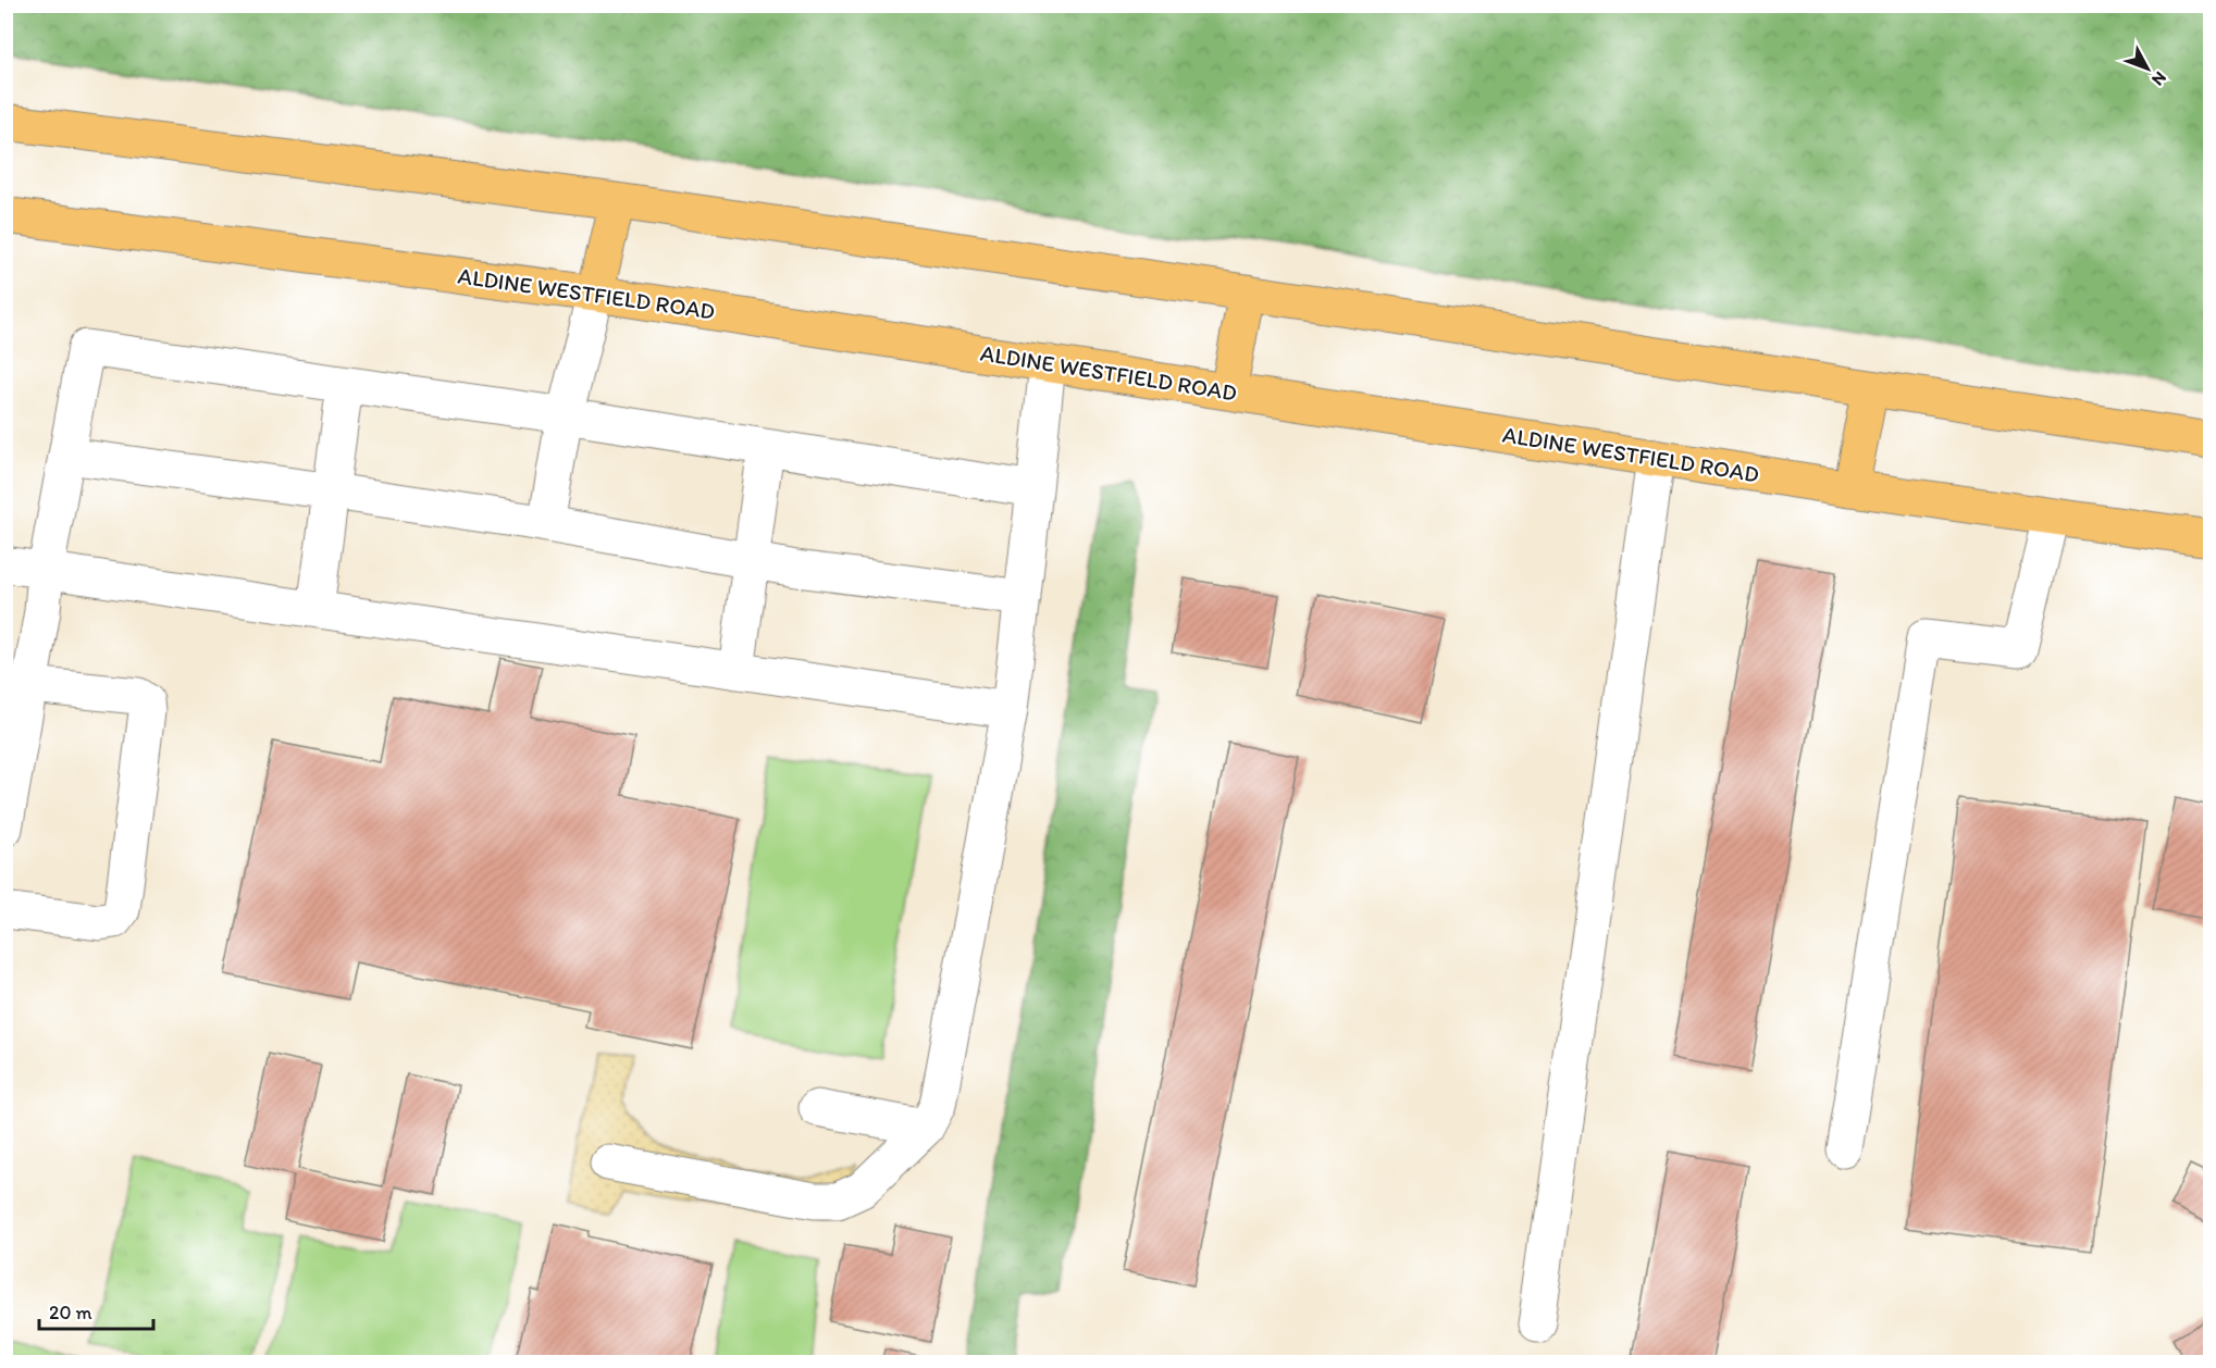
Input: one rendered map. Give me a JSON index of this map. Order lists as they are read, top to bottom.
{
  "streets": {
    "main road": ["ALDINE WESTFIELD ROAD"]
  },
  "scale_bar": "20 m",
  "north": "bottom right"
}
